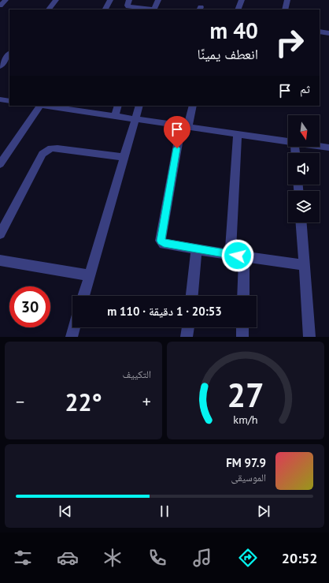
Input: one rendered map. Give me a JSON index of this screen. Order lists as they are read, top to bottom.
{
  "north": "bottom",
  "page": {
    "turn": ["40 m", "انعطف يمينًا"],
    "then": "ثم",
    "limit": "30",
    "trip": "20:53 · 1 دقيقة · 110 m",
    "tile": "التكييف",
    "heat": ["−", "22°", "+"],
    "song": ["97.9 FM", "الموسيقى"],
    "tabs": "20:52",
    "gauge": ["27", "km/h"]
  }
}
